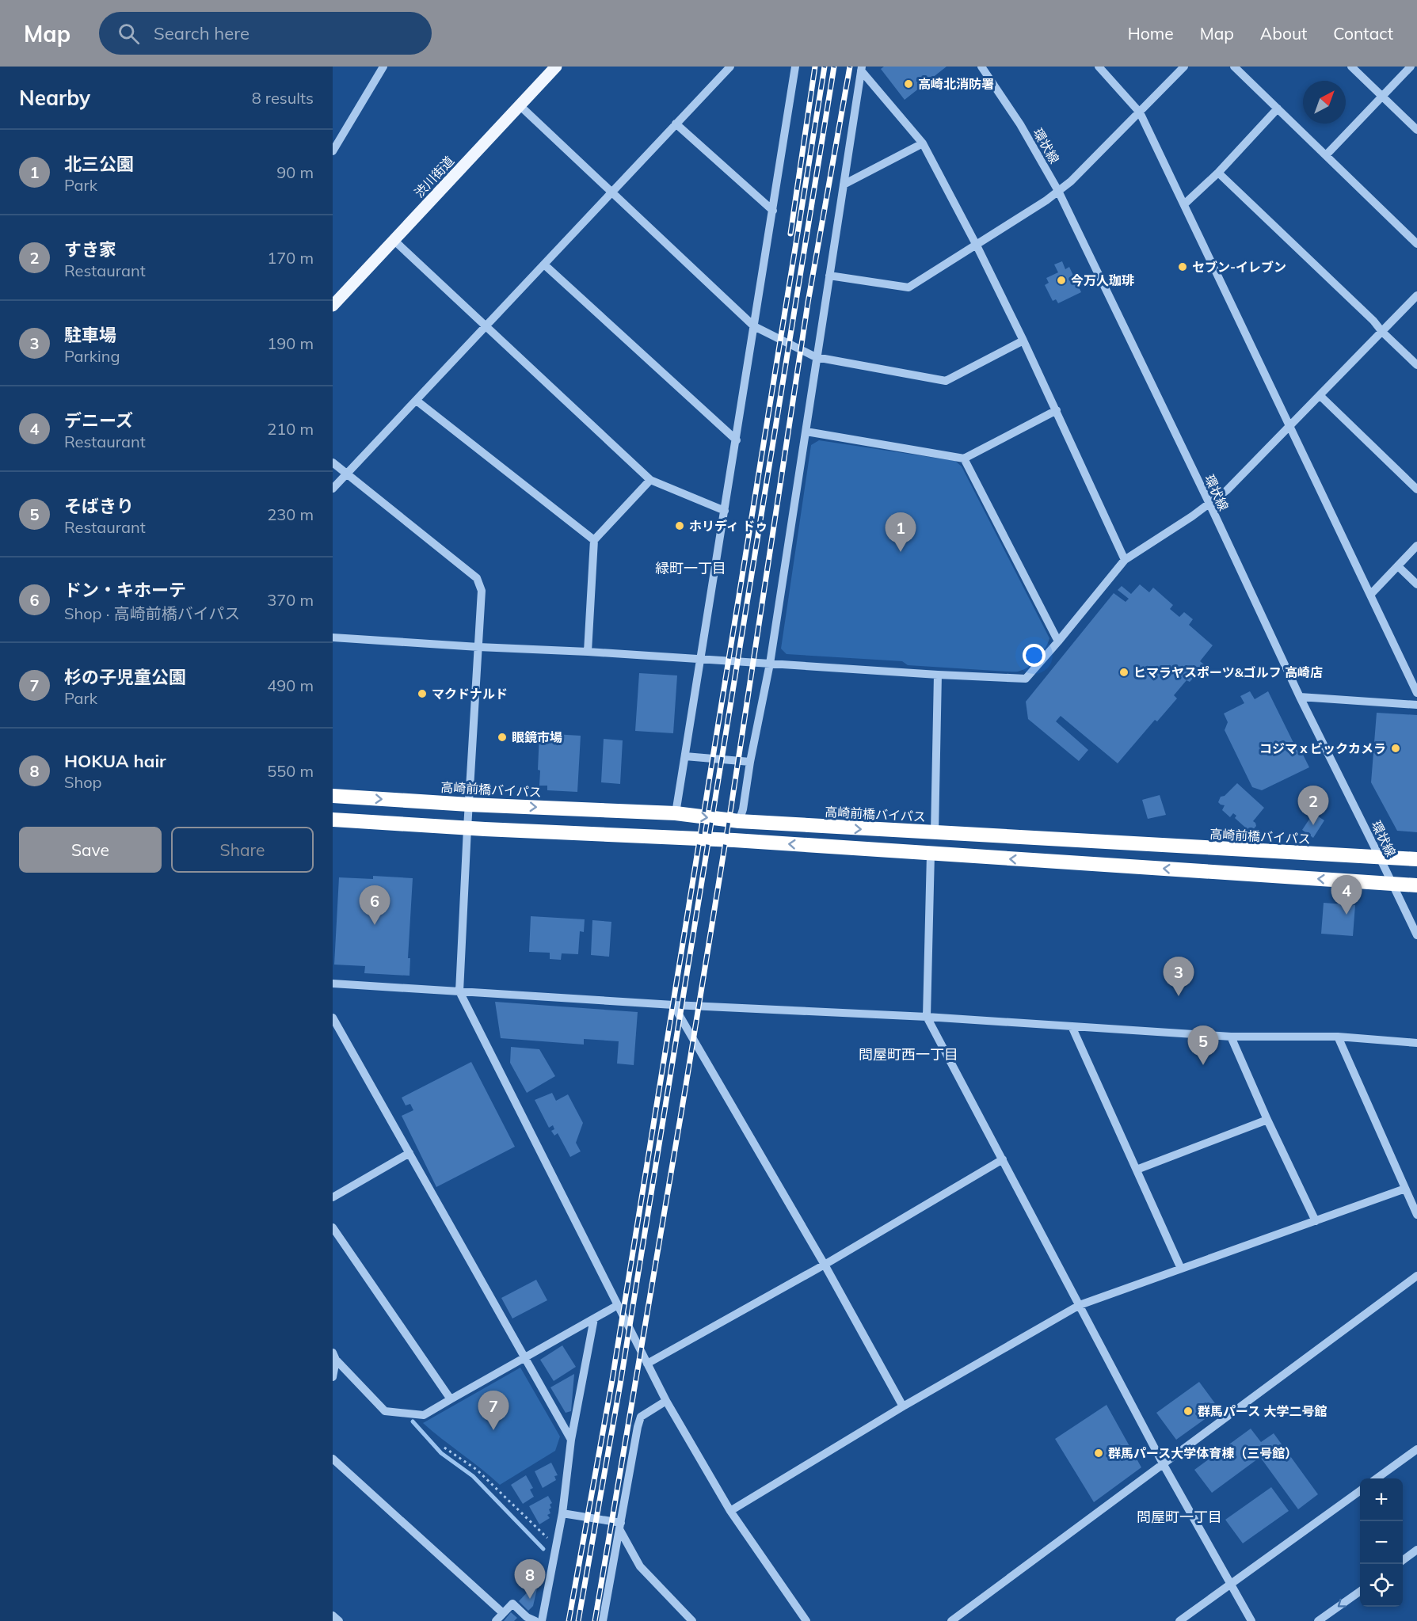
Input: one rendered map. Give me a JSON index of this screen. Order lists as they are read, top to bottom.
{
  "streets": {
    "highway": ["高崎前橋バイパス"],
    "main road": ["渋川街道"],
    "street": ["環状線"]
  },
  "crossings": [
    ["環状線", "高崎前橋バイパス"]
  ],
  "districts": ["緑町一丁目", "問屋町西一丁目", "問屋町一丁目"],
  "places": [
    "高崎北消防署",
    "セブン-イレブン",
    "今万人珈琲",
    "ホリディ ドゥ",
    "ヒマラヤスポーツ&ゴルフ 高崎店",
    "マクドナルド",
    "眼鏡市場",
    "コジマｘビックカメラ",
    "群馬パース 大学二号館",
    "群馬パース大学体育棟（三号館）"
  ],
  "north": "top right",
  "page": {
    "header": "Map",
    "search": "Search here",
    "nav": [
      "Home",
      "Map",
      "About",
      "Contact"
    ],
    "heading": ["Nearby", "8 results"],
    "list": [
      {
        "mark": "1",
        "name": "北三公園",
        "note": "Park",
        "value": "90 m"
      },
      {
        "mark": "2",
        "name": "すき家",
        "note": "Restaurant",
        "value": "170 m"
      },
      {
        "mark": "3",
        "name": "駐車場",
        "note": "Parking",
        "value": "190 m"
      },
      {
        "mark": "4",
        "name": "デニーズ",
        "note": "Restaurant",
        "value": "210 m"
      },
      {
        "mark": "5",
        "name": "そばきり",
        "note": "Restaurant",
        "value": "230 m"
      },
      {
        "mark": "6",
        "name": "ドン・キホーテ",
        "note": "Shop · 高崎前橋バイパス",
        "value": "370 m"
      },
      {
        "mark": "7",
        "name": "杉の子児童公園",
        "note": "Park",
        "value": "490 m"
      },
      {
        "mark": "8",
        "name": "HOKUA hair",
        "note": "Shop",
        "value": "550 m"
      }
    ],
    "pins": [
      "1",
      "2",
      "4",
      "6",
      "3",
      "5",
      "7",
      "8"
    ],
    "buttons": ["Save", "Share"],
    "map_buttons": ["+", "−"]
  }
}
